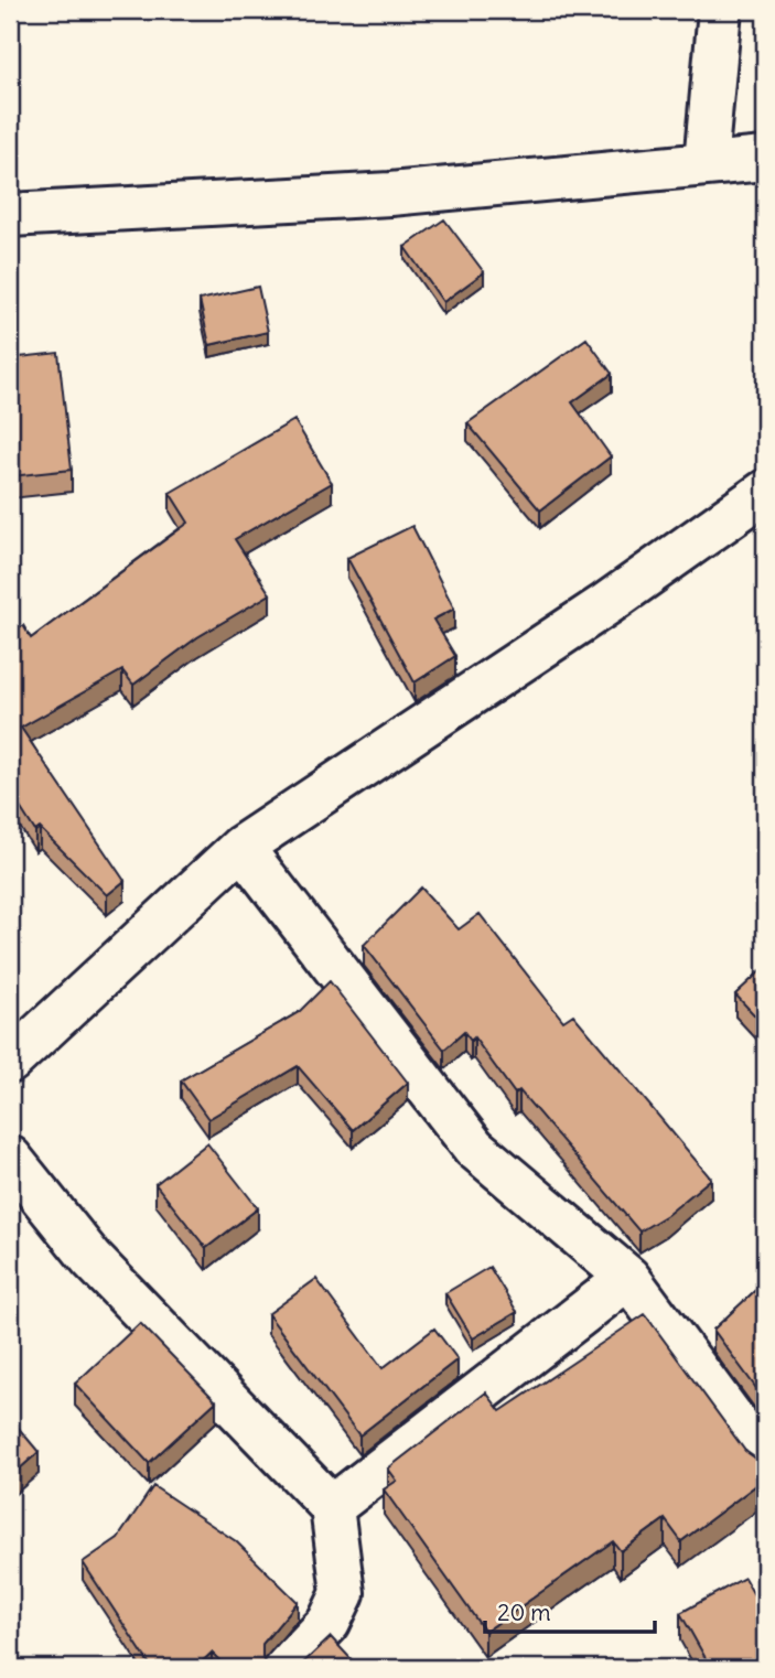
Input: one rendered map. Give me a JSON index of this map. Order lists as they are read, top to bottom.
{
  "scale_bar": "20 m"
}
